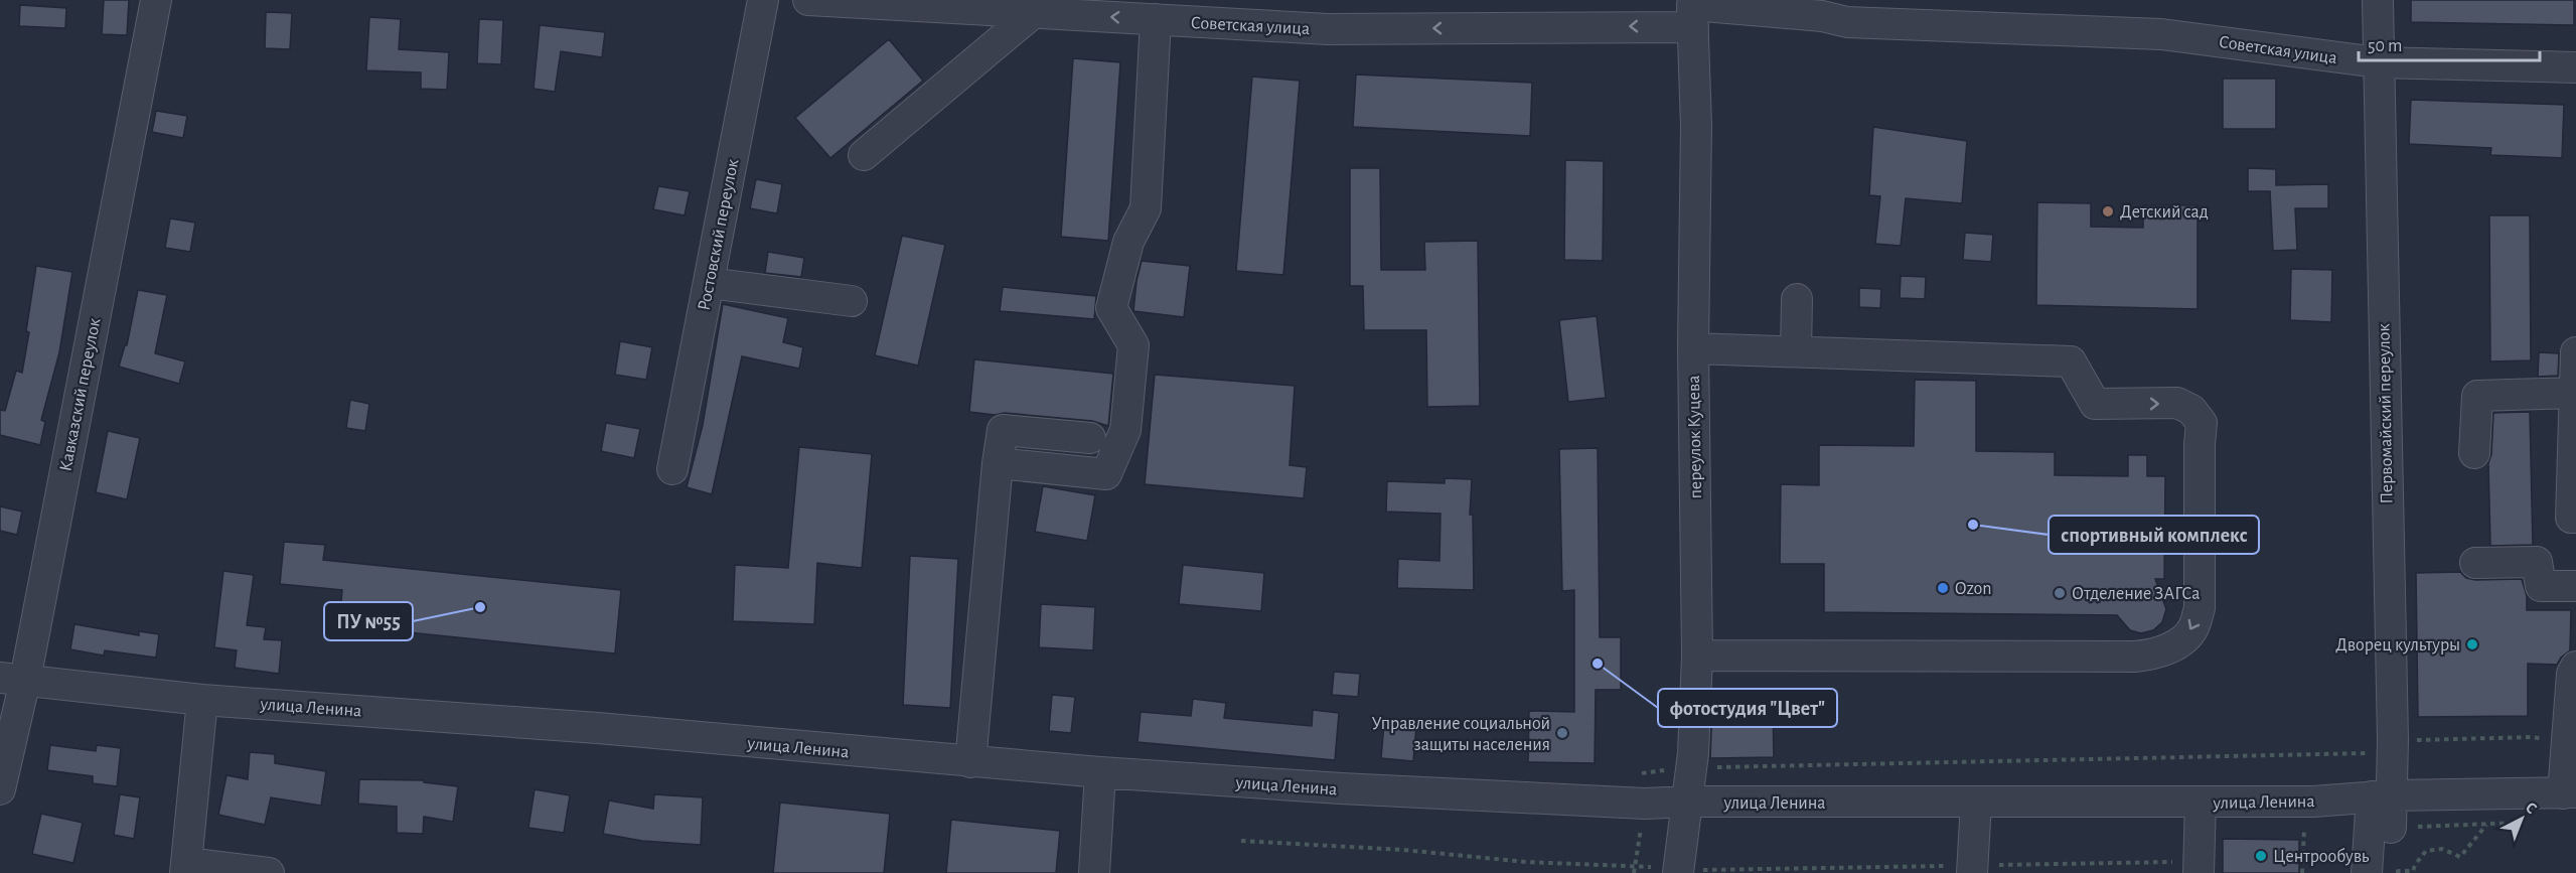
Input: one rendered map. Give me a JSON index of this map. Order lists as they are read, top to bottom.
{
  "streets": {
    "street": [
      "Советская улица",
      "Ростовский переулок",
      "Кавказский переулок",
      "Первомайский переулок",
      "переулок Куцева",
      "улица Ленина"
    ]
  },
  "crossings": [
    ["Советская улица", "Первомайский переулок"],
    ["Советская улица", "переулок Куцева"],
    ["Кавказский переулок", "улица Ленина"],
    ["Первомайский переулок", "улица Ленина"],
    ["переулок Куцева", "улица Ленина"]
  ],
  "one_way": ["Советская улица"],
  "places": [
    "Детский сад",
    "спортивный комплекс",
    "Ozon",
    "Отделение ЗАГСа",
    "ПУ №55",
    "Дворец культуры",
    "фотостудия \"Цвет\"",
    "Управление социальной защиты населения",
    "Центрообувь"
  ],
  "scale_bar": "50 m",
  "north": "top right"
}
